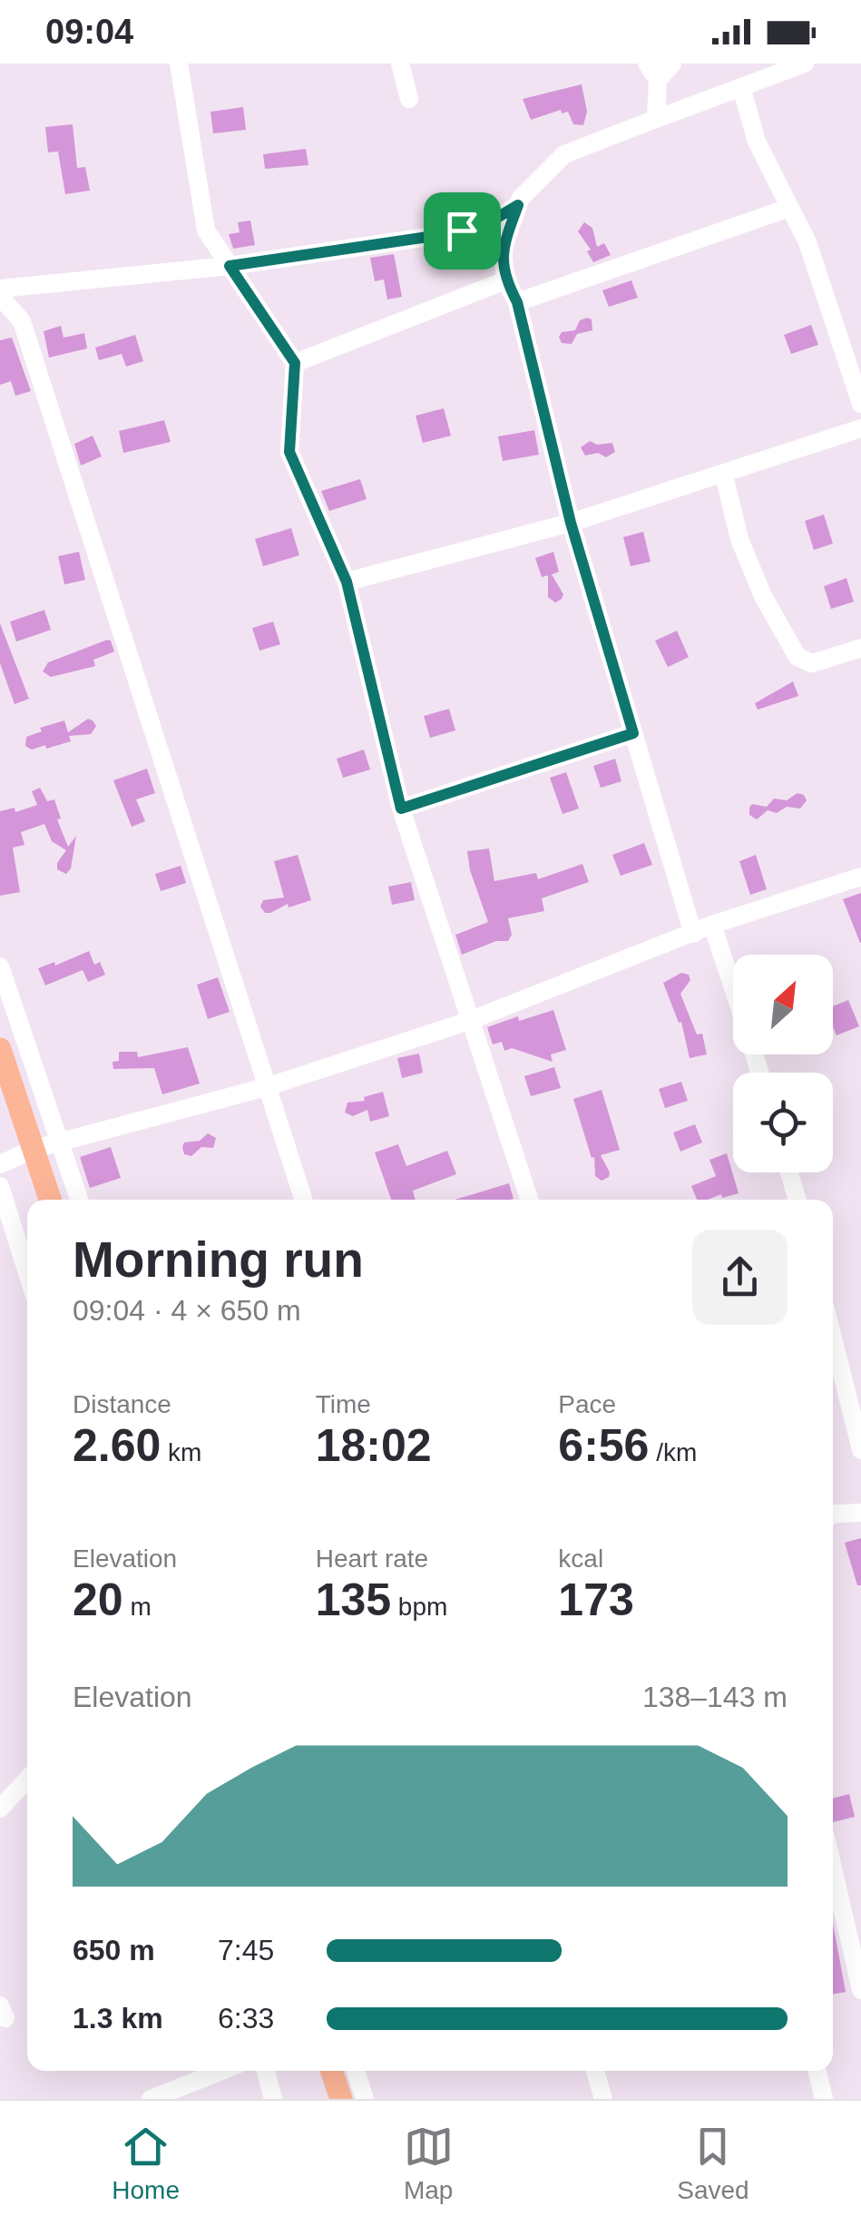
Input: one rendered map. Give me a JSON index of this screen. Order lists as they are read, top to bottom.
{
  "north": "top right",
  "page": {
    "status": "09:04",
    "heading": ["Morning run", "09:04 · 4 × 650 m"],
    "stats": [
      ["Distance", "2.60 km"],
      ["Time", "18:02"],
      ["Pace", "6:56 /km"],
      ["Elevation", "20 m"],
      ["Heart rate", "135 bpm"],
      ["kcal", "173"]
    ],
    "chart": ["Elevation", "138–143 m"],
    "list": [
      {
        "name": "650 m",
        "note": "7:45"
      },
      {
        "name": "1.3 km",
        "note": "6:33"
      }
    ],
    "tabs": ["Home", "Map", "Saved"]
  }
}
